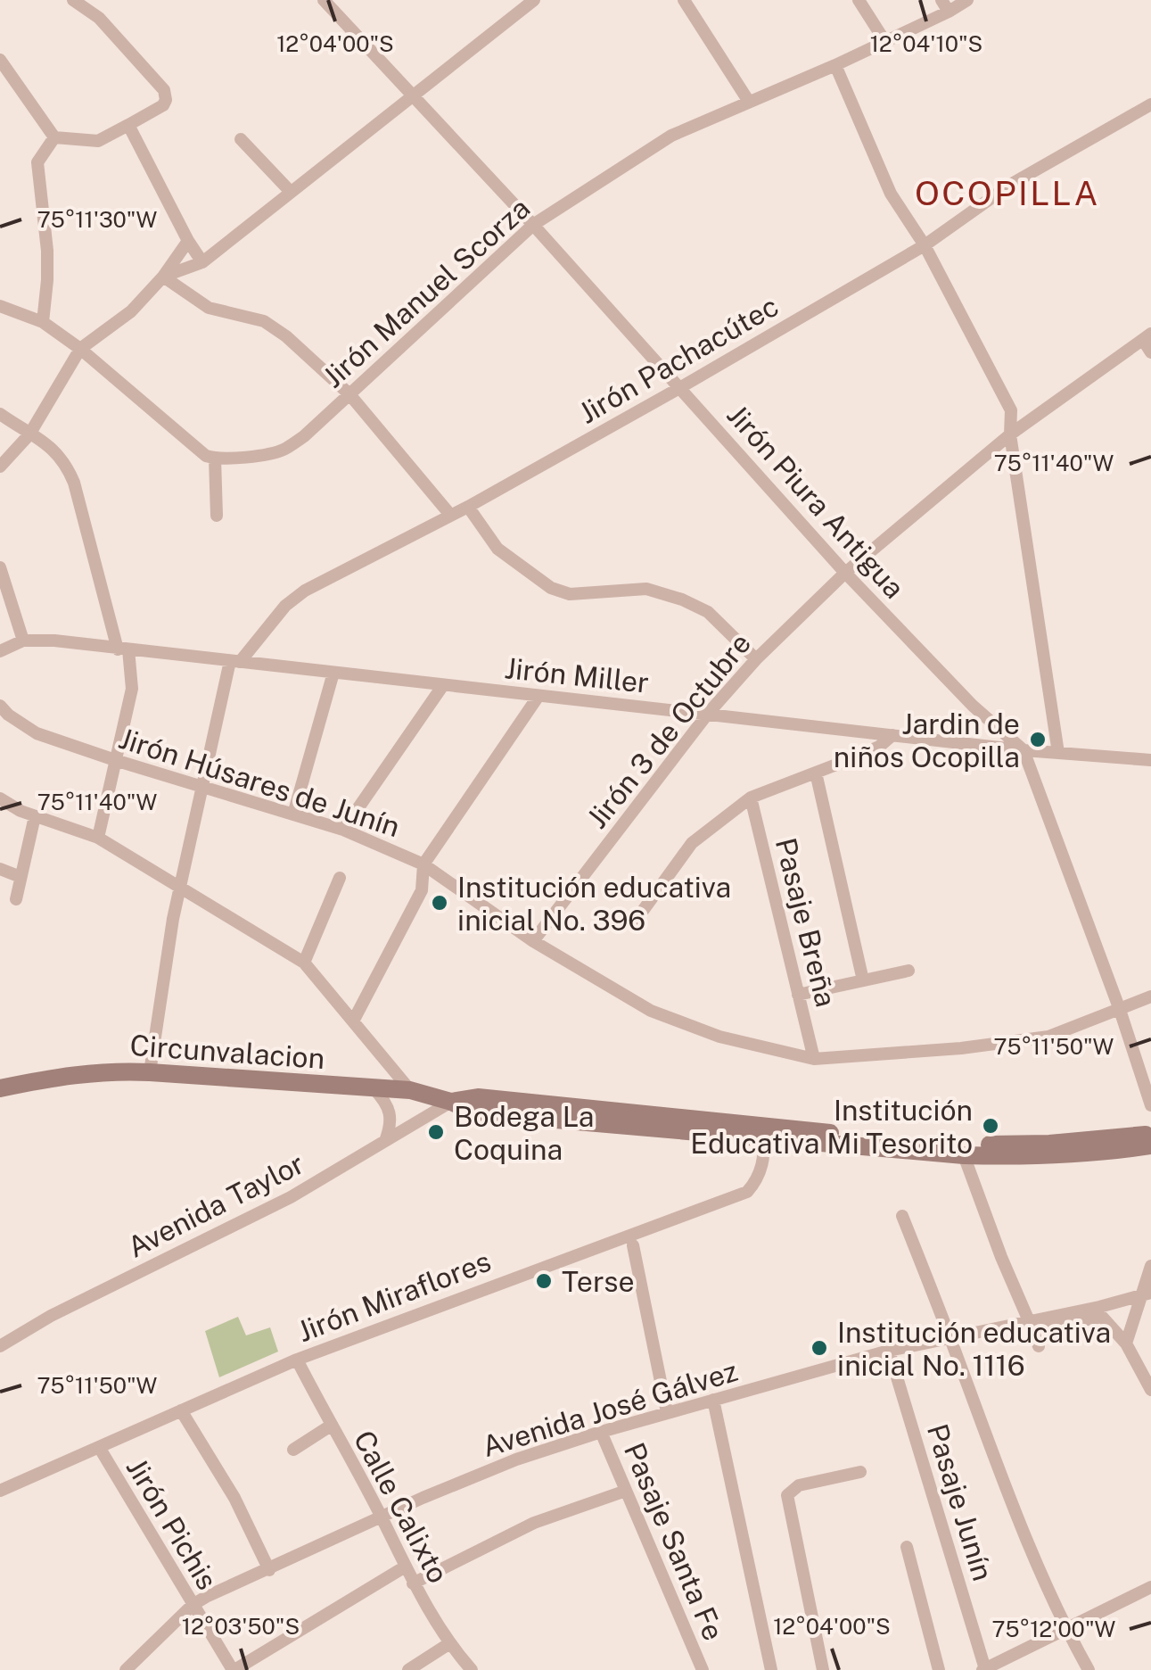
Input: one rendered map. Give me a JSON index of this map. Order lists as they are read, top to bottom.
{
  "streets": {
    "street": [
      "Jirón Manuel Scorza",
      "Jirón Pachacútec",
      "Jirón Piura Antigua",
      "Jirón Miller",
      "Jirón 3 de Octubre",
      "Jirón Húsares de Junín",
      "Pasaje Breña",
      "Circunvalacion",
      "Avenida Taylor",
      "Jirón Miraflores",
      "Avenida José Gálvez",
      "Pasaje Junín",
      "Calle Calixto",
      "Jirón Pichis",
      "Pasaje Santa Fe"
    ]
  },
  "crossings": [
    ["Jirón Manuel Scorza", "Jirón Piura Antigua"],
    ["Jirón Pachacútec", "Jirón Piura Antigua"],
    ["Jirón Pachacútec", "Jirón Miller"],
    ["Jirón Piura Antigua", "Jirón Miller"],
    ["Jirón Piura Antigua", "Jirón 3 de Octubre"],
    ["Jirón Piura Antigua", "Jirón Húsares de Junín"],
    ["Jirón Miller", "Jirón 3 de Octubre"],
    ["Jirón 3 de Octubre", "Jirón Húsares de Junín"],
    ["Jirón Húsares de Junín", "Pasaje Breña"],
    ["Circunvalacion", "Avenida Taylor"],
    ["Circunvalacion", "Jirón Miraflores"],
    ["Jirón Miraflores", "Calle Calixto"],
    ["Jirón Miraflores", "Jirón Pichis"],
    ["Avenida José Gálvez", "Pasaje Junín"],
    ["Avenida José Gálvez", "Calle Calixto"],
    ["Avenida José Gálvez", "Jirón Pichis"],
    ["Avenida José Gálvez", "Pasaje Santa Fe"]
  ],
  "districts": ["OCOPILLA"],
  "places": [
    "Jardin de niños Ocopilla",
    "Institución educativa inicial No. 396",
    "Institución Educativa Mi Tesorito",
    "Bodega La Coquina",
    "Terse",
    "Institución educativa inicial No. 1116"
  ],
  "coordinates": [
    "12°04'00\"S",
    "12°04'10\"S",
    "75°11'30\"W",
    "75°11'40\"W",
    "75°11'50\"W",
    "12°03'50\"S",
    "75°12'00\"W"
  ]
}
